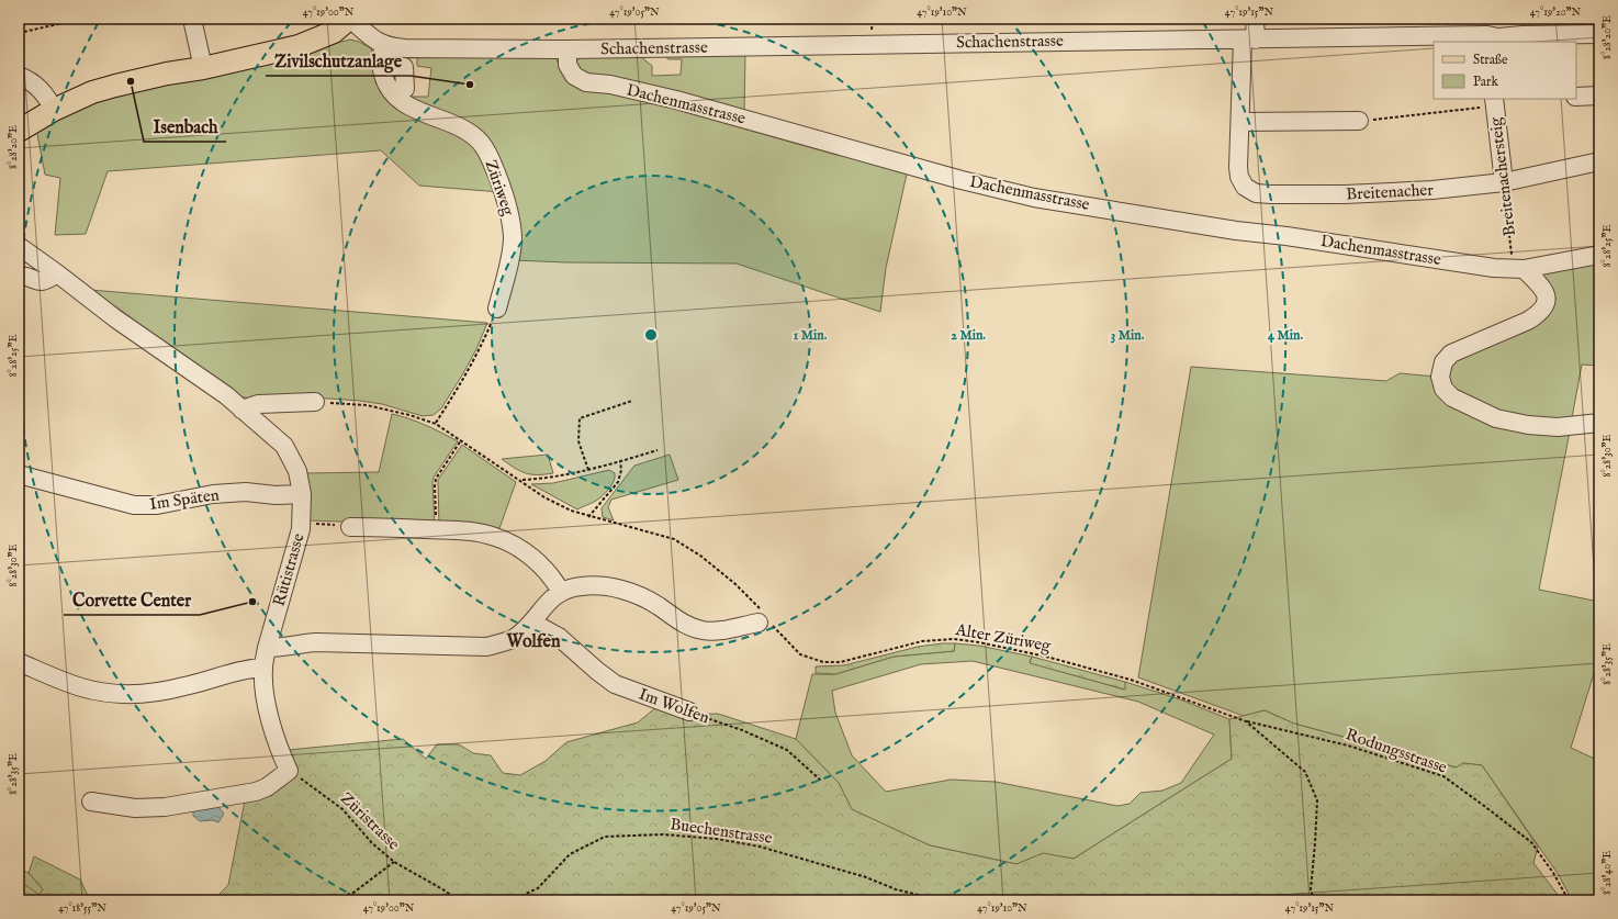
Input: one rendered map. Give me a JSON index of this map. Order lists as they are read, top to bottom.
{
  "streets": {
    "street": [
      "Schachenstrasse",
      "Dachenmasstrasse",
      "Breitenachersteig",
      "Züriweg",
      "Breitenacher",
      "Im Späten",
      "Rütistrasse",
      "Im Wolfen"
    ],
    "path": [
      "Alter Züriweg",
      "Rodungsstrasse",
      "Züristrasse",
      "Buechenstrasse"
    ]
  },
  "crossings": [
    ["Schachenstrasse", "Dachenmasstrasse"],
    ["Schachenstrasse", "Breitenacher"],
    ["Dachenmasstrasse", "Breitenachersteig"],
    ["Breitenachersteig", "Breitenacher"],
    ["Im Späten", "Rütistrasse"],
    ["Rütistrasse", "Züristrasse"],
    ["Alter Züriweg", "Rodungsstrasse"]
  ],
  "districts": ["Wolfen"],
  "places": ["Isenbach", "Zivilschutzanlage", "Corvette Center"],
  "legend": ["Straße", "Park"],
  "coordinates": [
    "47°19'00\"N",
    "47°19'05\"N",
    "47°19'10\"N",
    "47°19'15\"N",
    "47°19'20\"N",
    "8°28'20\"E",
    "8°28'25\"E",
    "8°28'30\"E",
    "8°28'35\"E",
    "8°28'40\"E",
    "47°18'55\"N"
  ],
  "rings": [
    "1 Min.",
    "2 Min.",
    "3 Min.",
    "4 Min."
  ]
}
